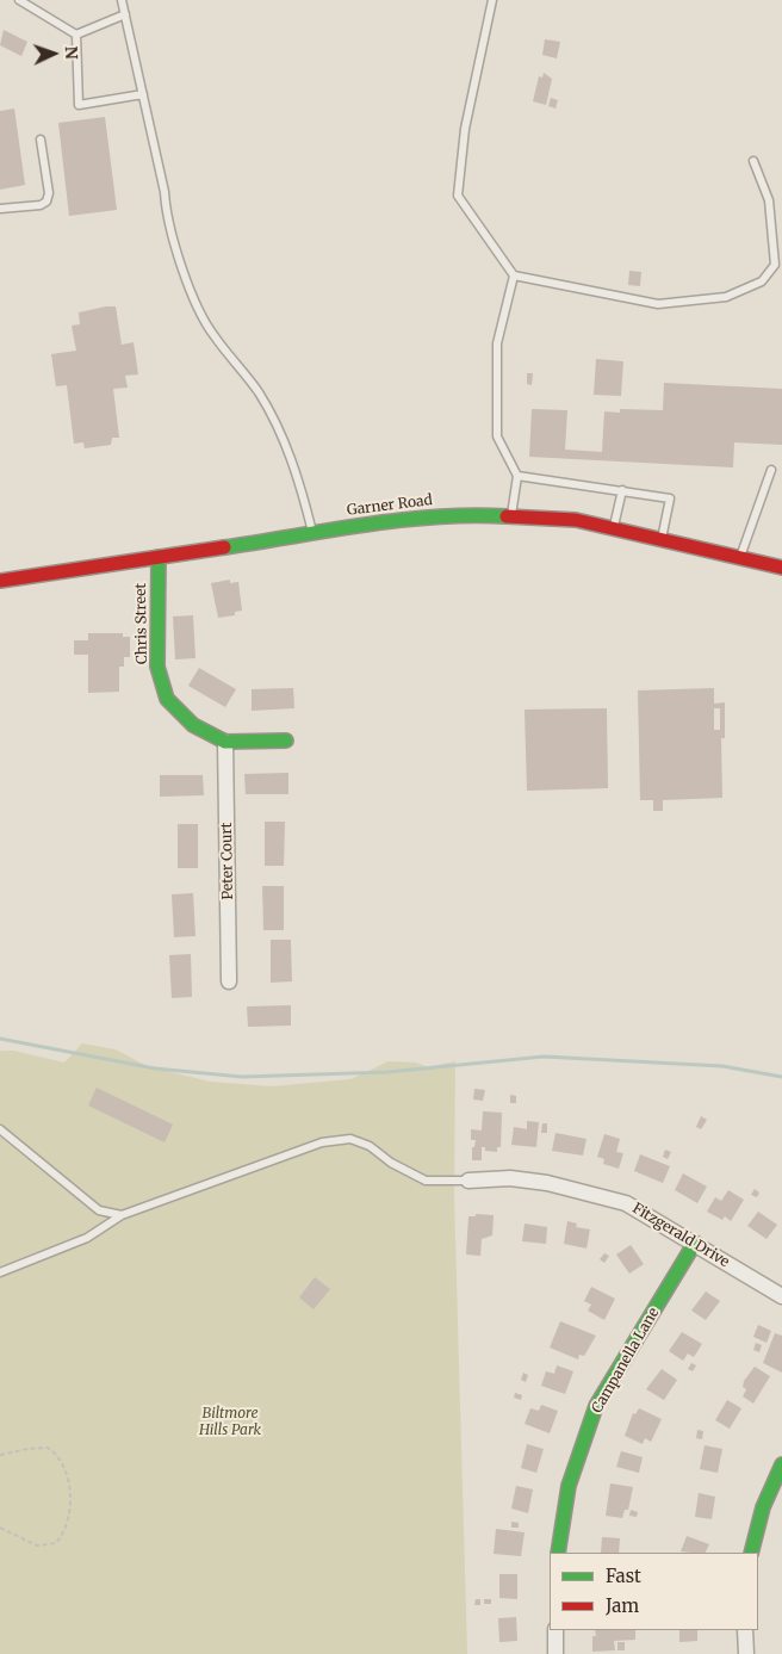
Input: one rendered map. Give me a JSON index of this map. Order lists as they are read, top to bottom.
{
  "streets": {
    "main road": ["Garner Road", "Chris Street", "Campanella Lane"],
    "street": ["Peter Court", "Fitzgerald Drive"]
  },
  "crossings": [
    ["Garner Road", "Chris Street"],
    ["Chris Street", "Peter Court"],
    ["Fitzgerald Drive", "Campanella Lane"]
  ],
  "parks": ["Biltmore Hills Park"],
  "legend": ["Fast", "Jam"],
  "north": "right"
}
